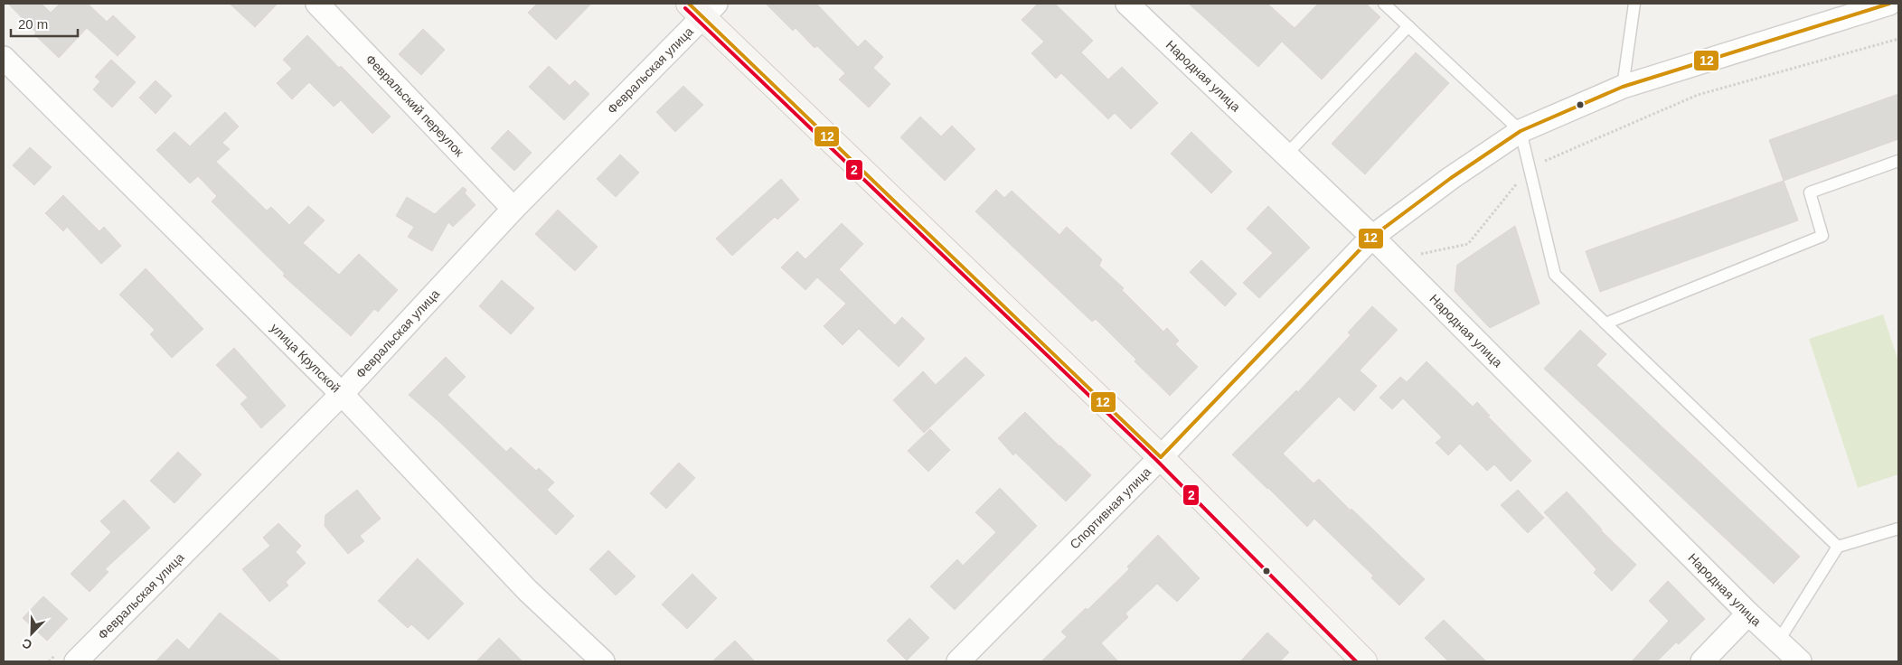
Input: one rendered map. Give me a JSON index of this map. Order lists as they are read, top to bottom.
{
  "streets": {
    "street": [
      "Февральская улица",
      "Народная улица",
      "Февральский переулок",
      "улица Крупской",
      "Спортивная улица"
    ]
  },
  "crossings": [
    ["Февральская улица", "Февральский переулок"],
    ["Февральская улица", "улица Крупской"],
    ["Народная улица", "Спортивная улица"]
  ],
  "lines": ["transit line 12", "transit line 2"],
  "scale_bar": "20 m",
  "north": "bottom left"
}
